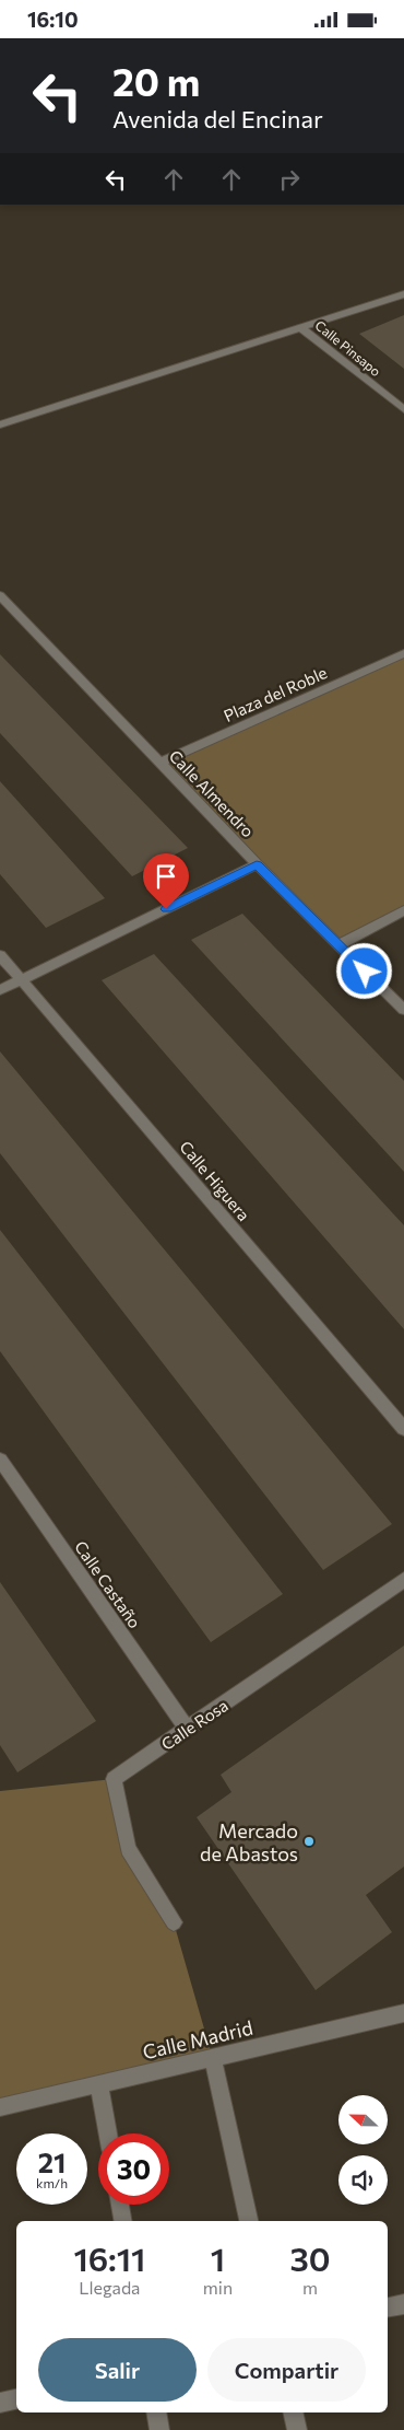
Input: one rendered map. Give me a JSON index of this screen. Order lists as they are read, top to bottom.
{
  "streets": {
    "street": [
      "Calle Pinsapo",
      "Plaza del Roble",
      "Calle Almendro",
      "Calle Higuera",
      "Calle Castaño",
      "Calle Rosa",
      "Calle Madrid"
    ]
  },
  "crossings": [
    ["Plaza del Roble", "Calle Almendro"],
    ["Calle Castaño", "Calle Rosa"]
  ],
  "places": ["Mercado de Abastos"],
  "north": "left",
  "page": {
    "status": "16:10",
    "turn": ["20 m", "Avenida del Encinar"],
    "speed": "21 km/h",
    "limit": "30",
    "eta": [
      "16:11",
      "Llegada",
      "1",
      "min",
      "30",
      "m"
    ],
    "buttons": ["Salir", "Compartir"]
  }
}
